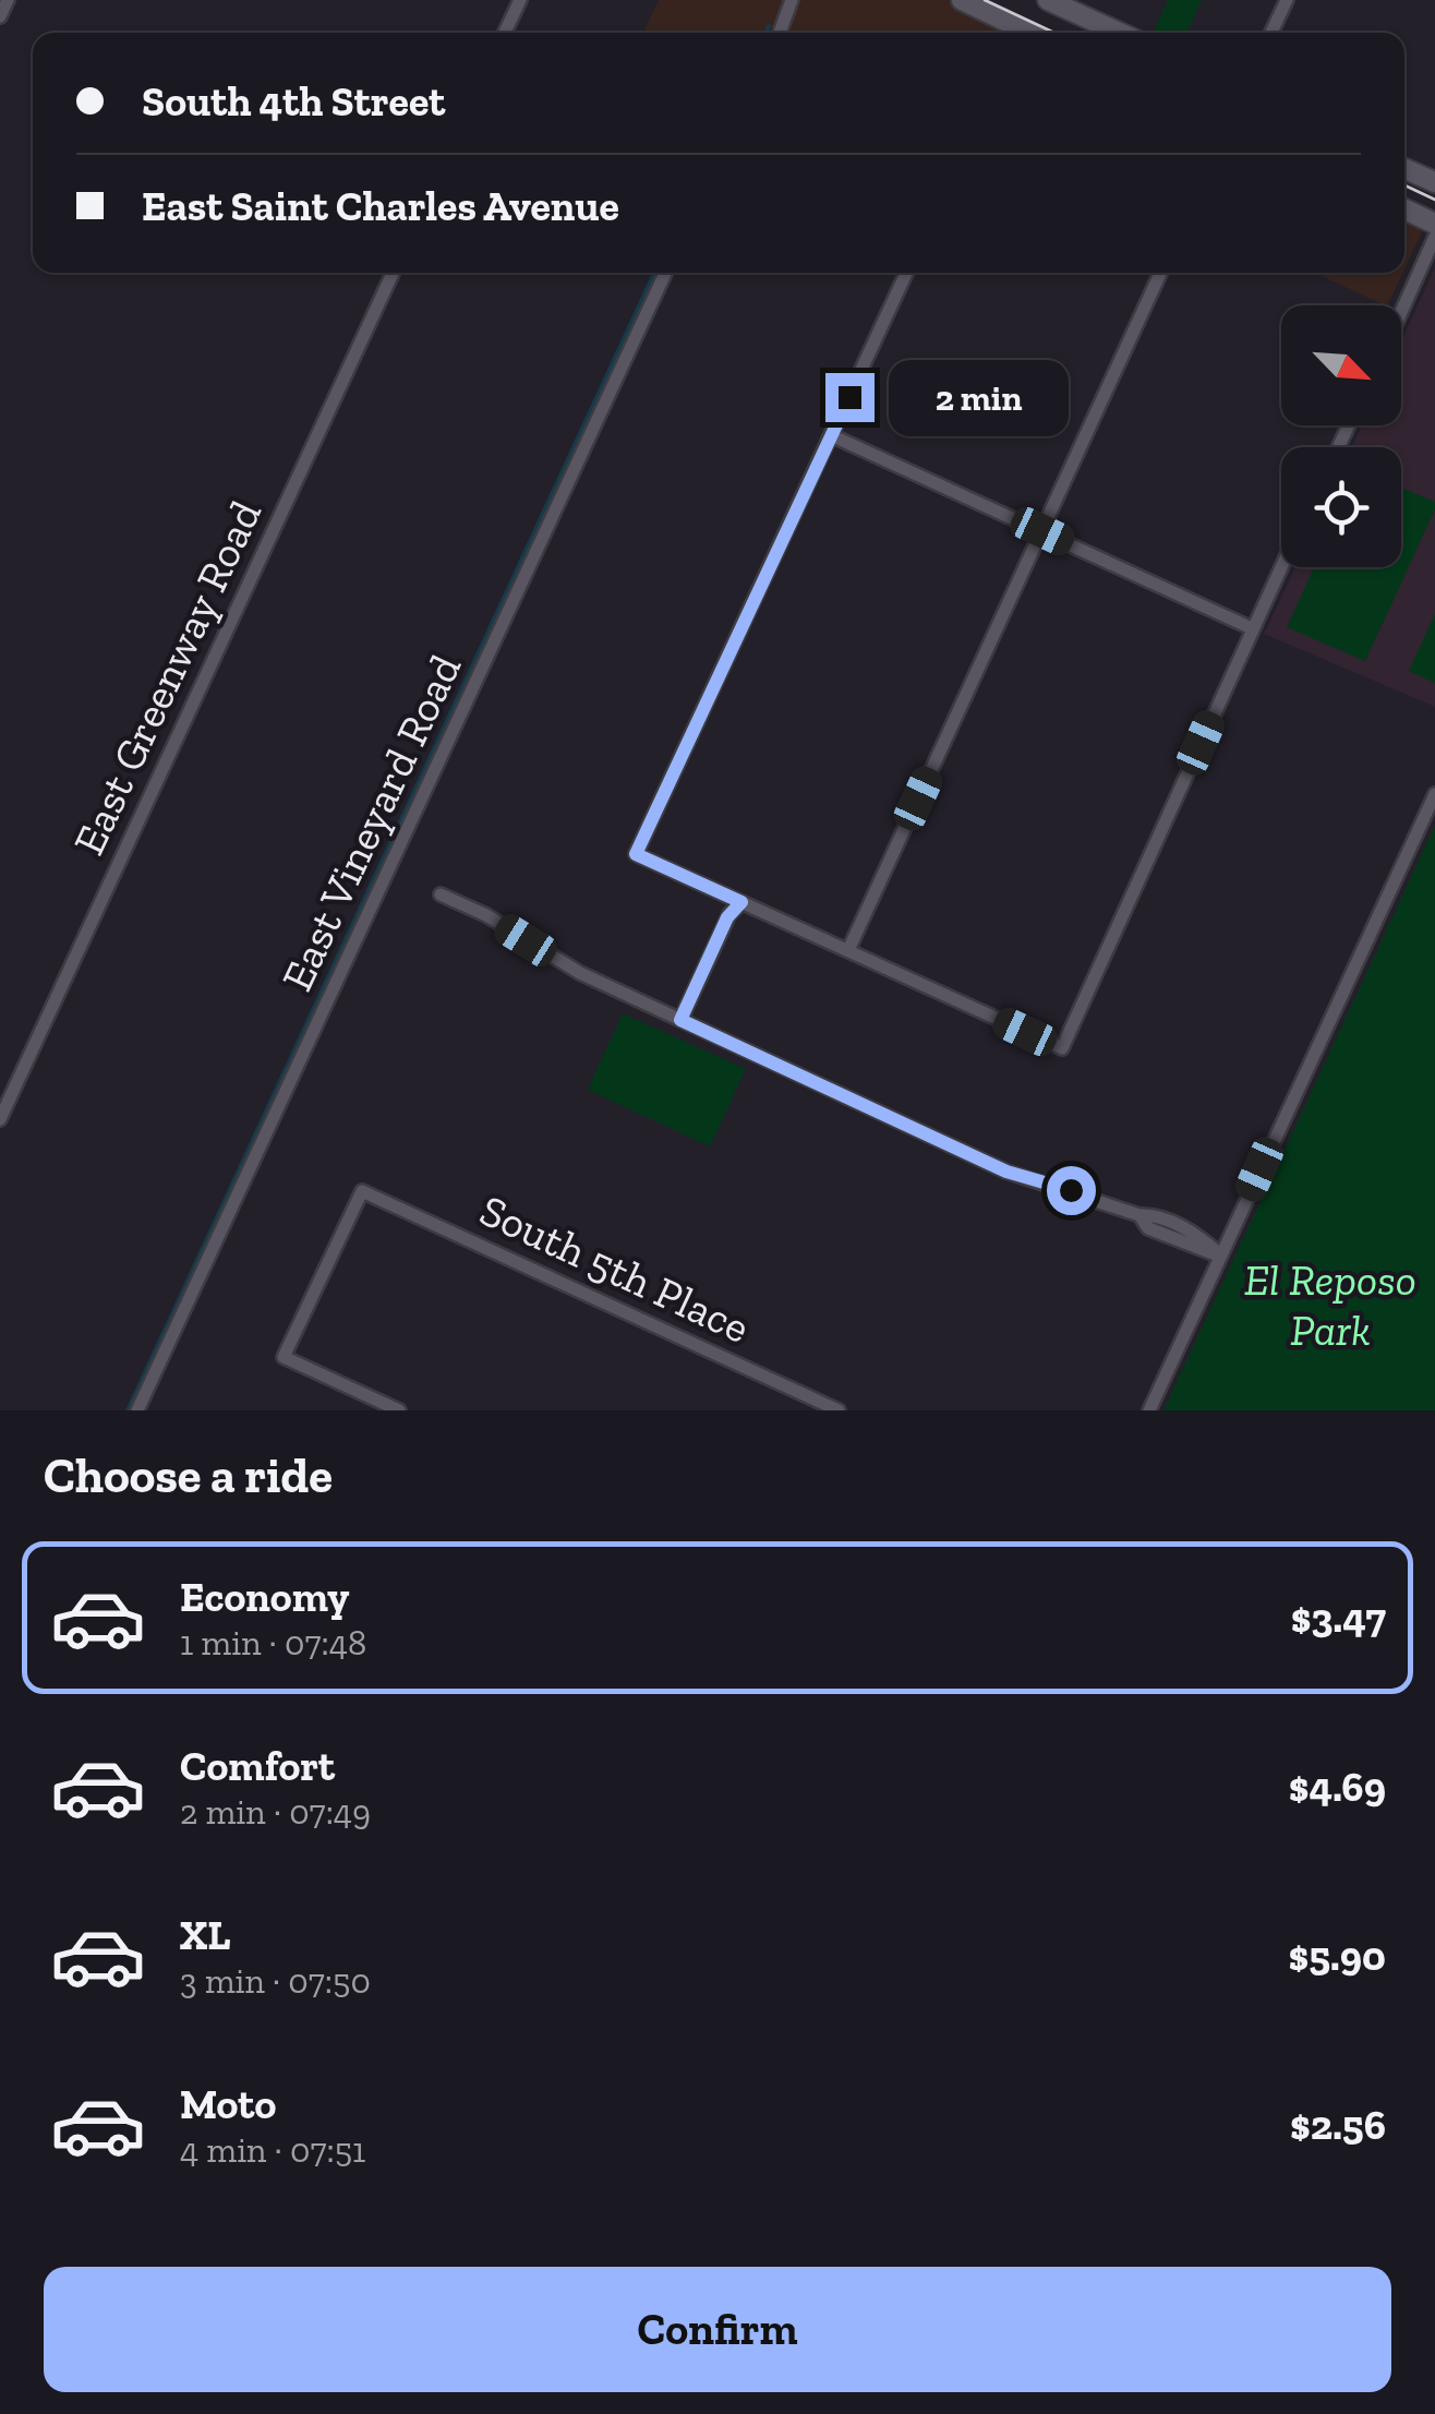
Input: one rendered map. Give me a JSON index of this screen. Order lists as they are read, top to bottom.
{
  "streets": {
    "street": ["East Greenway Road", "East Vineyard Road", "South 5th Place"]
  },
  "parks": ["El Reposo Park"],
  "north": "bottom right",
  "page": {
    "banner": ["South 4th Street", "East Saint Charles Avenue"],
    "bubble": "2 min",
    "heading": "Choose a ride",
    "list": [
      {
        "name": "Economy",
        "note": "1 min · 07:48",
        "value": "$3.47"
      },
      {
        "name": "Comfort",
        "note": "2 min · 07:49",
        "value": "$4.69"
      },
      {
        "name": "XL",
        "note": "3 min · 07:50",
        "value": "$5.90"
      },
      {
        "name": "Moto",
        "note": "4 min · 07:51",
        "value": "$2.56"
      }
    ],
    "buttons": "Confirm"
  }
}
